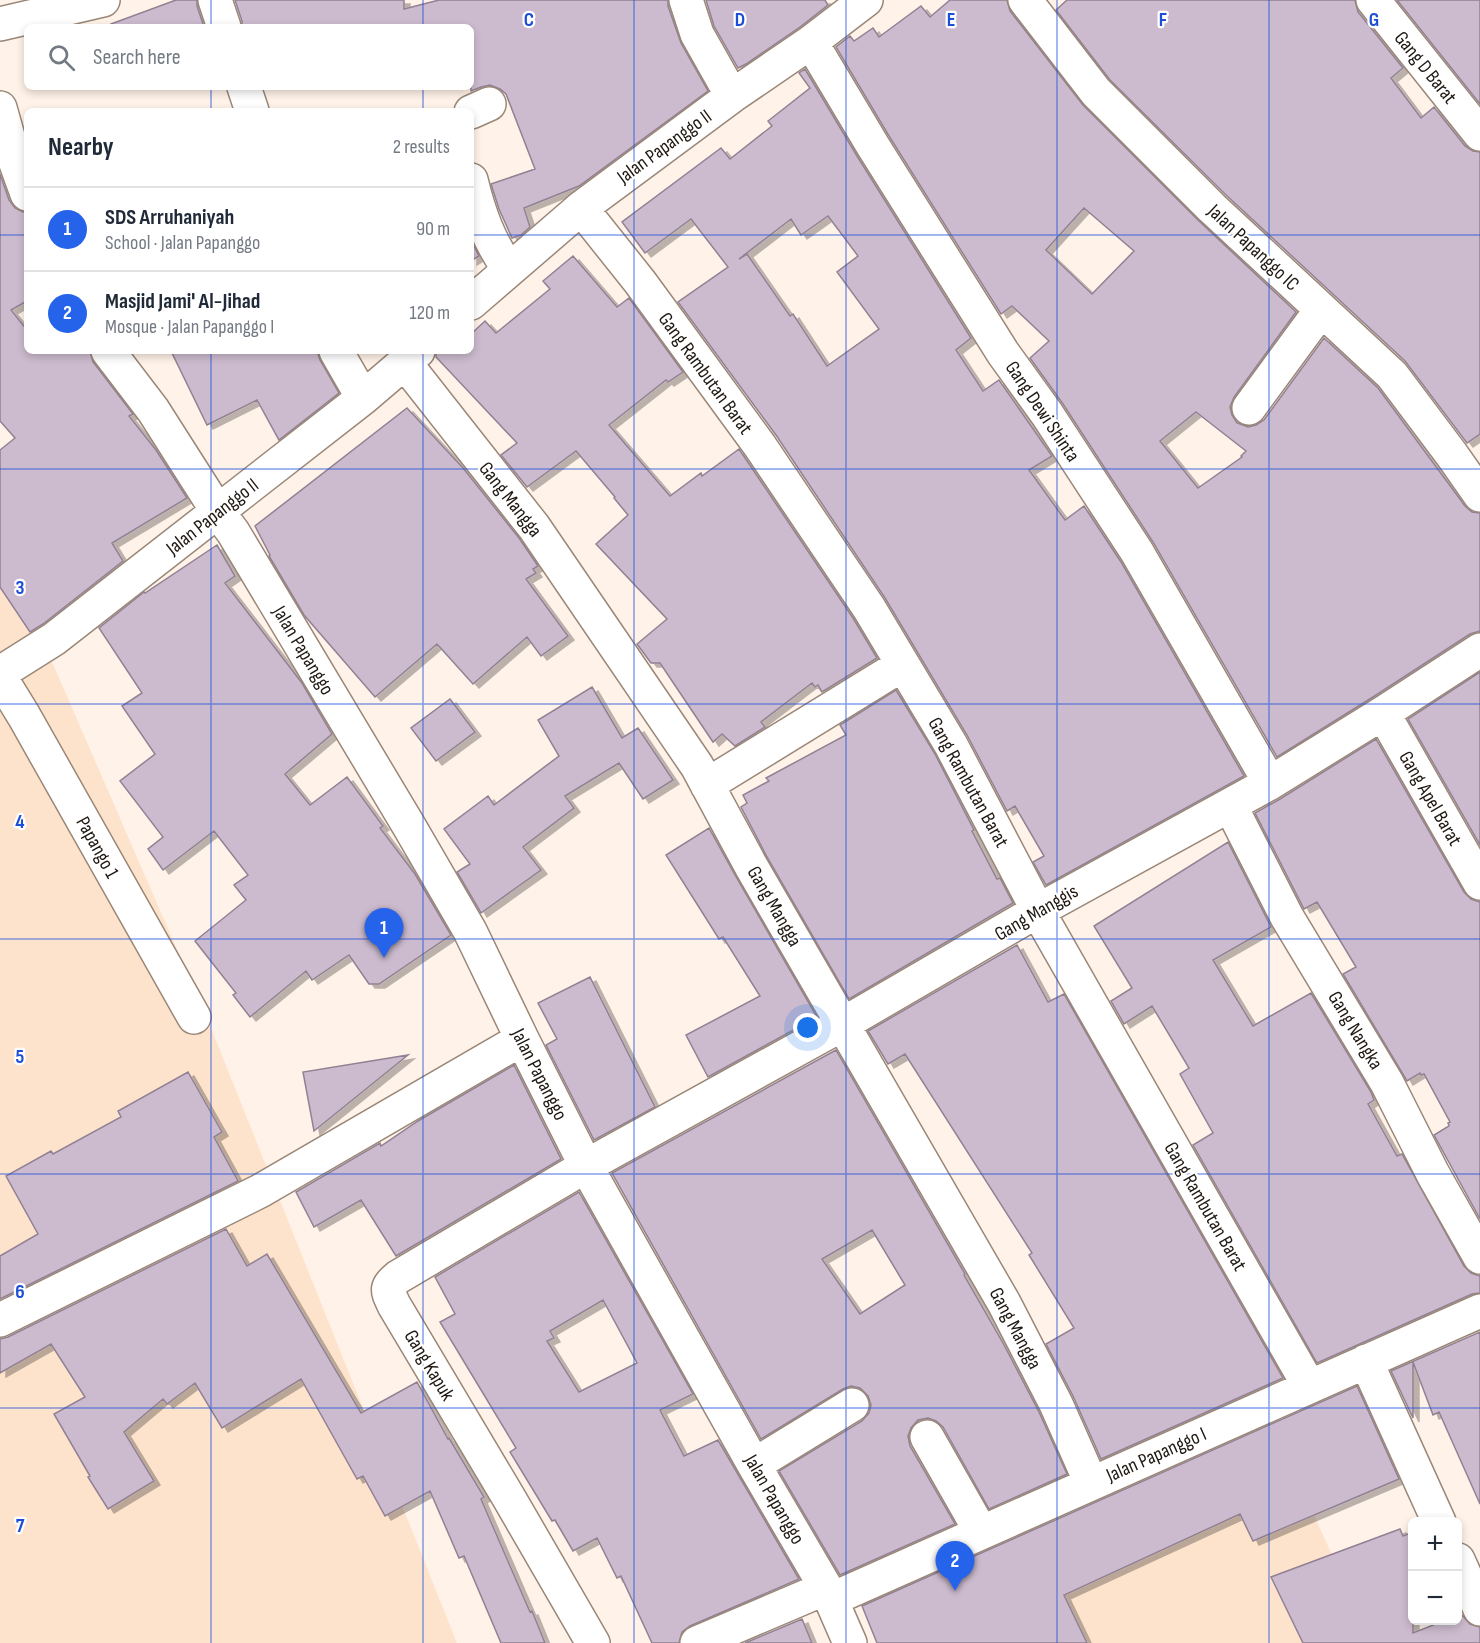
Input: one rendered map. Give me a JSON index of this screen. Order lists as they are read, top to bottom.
{
  "streets": {
    "street": [
      "Gang D Barat",
      "Jalan Papanggo II",
      "Jalan Papanggo IC",
      "Gang Rambutan Barat",
      "Gang Dewi Shinta",
      "Gang Mangga",
      "Jalan Papanggo",
      "Gang Apel Barat",
      "Papango 1",
      "Gang Manggis",
      "Gang Nangka",
      "Gang Kapuk",
      "Jalan Papanggo I"
    ]
  },
  "crossings": [
    ["Jalan Papanggo II", "Gang Rambutan Barat"],
    ["Jalan Papanggo II", "Gang Dewi Shinta"],
    ["Jalan Papanggo II", "Gang Mangga"],
    ["Jalan Papanggo II", "Jalan Papanggo"],
    ["Gang Rambutan Barat", "Gang Manggis"],
    ["Gang Rambutan Barat", "Jalan Papanggo I"],
    ["Gang Dewi Shinta", "Gang Manggis"],
    ["Gang Mangga", "Gang Manggis"],
    ["Gang Mangga", "Jalan Papanggo I"],
    ["Jalan Papanggo", "Gang Manggis"],
    ["Jalan Papanggo", "Gang Kapuk"],
    ["Jalan Papanggo", "Jalan Papanggo I"],
    ["Gang Apel Barat", "Gang Manggis"],
    ["Gang Manggis", "Gang Nangka"],
    ["Gang Manggis", "Gang Kapuk"]
  ],
  "page": {
    "search": "Search here",
    "heading": ["Nearby", "2 results"],
    "list": [
      {
        "mark": "1",
        "name": "SDS Arruhaniyah",
        "note": "School · Jalan Papanggo",
        "value": "90 m"
      },
      {
        "mark": "2",
        "name": "Masjid Jami' Al-Jihad",
        "note": "Mosque · Jalan Papanggo I",
        "value": "120 m"
      }
    ],
    "pins": ["1", "2"],
    "map_buttons": ["+", "−"]
  },
  "grid": {
    "columns": [
      "C",
      "D",
      "E",
      "F",
      "G"
    ],
    "rows": [
      "3",
      "4",
      "5",
      "6",
      "7"
    ]
  }
}
